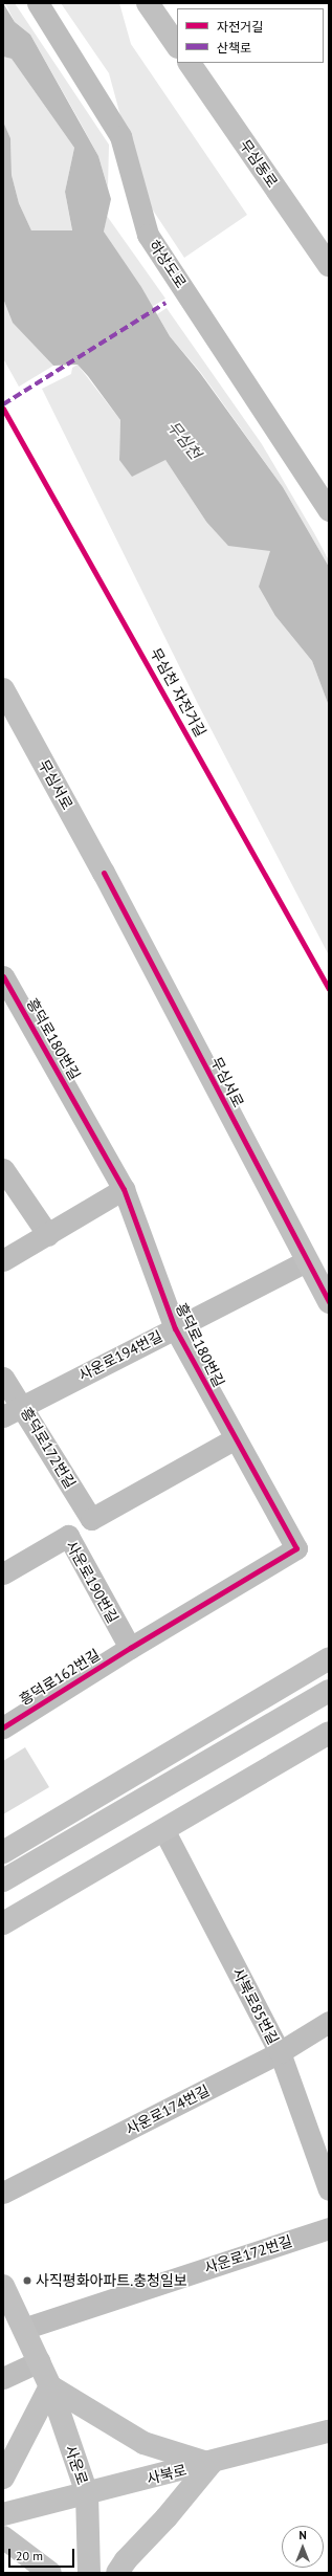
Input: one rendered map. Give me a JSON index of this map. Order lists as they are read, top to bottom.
{
  "streets": {
    "street": [
      "무심동로",
      "하상도로",
      "무심서로",
      "흥덕로180번길",
      "사운로194번길",
      "흥덕로172번길",
      "사운로190번길",
      "흥덕로162번길",
      "사북로85번길",
      "사운로174번길",
      "사운로172번길",
      "사운로",
      "사북로"
    ],
    "cycle path": ["무심천 자전거길"]
  },
  "crossings": [
    ["무심서로", "사운로194번길"],
    ["흥덕로180번길", "사운로194번길"],
    ["흥덕로180번길", "흥덕로172번길"],
    ["흥덕로180번길", "사운로190번길"],
    ["흥덕로180번길", "흥덕로162번길"],
    ["사운로194번길", "흥덕로172번길"],
    ["사운로190번길", "흥덕로162번길"],
    ["사북로85번길", "사운로174번길"],
    ["사운로172번길", "사운로"],
    ["사운로", "사북로"]
  ],
  "water": ["무심천"],
  "places": ["사직평화아파트.충청일보"],
  "legend": ["자전거길", "산책로"],
  "scale_bar": "20 m",
  "north": "top"
}
